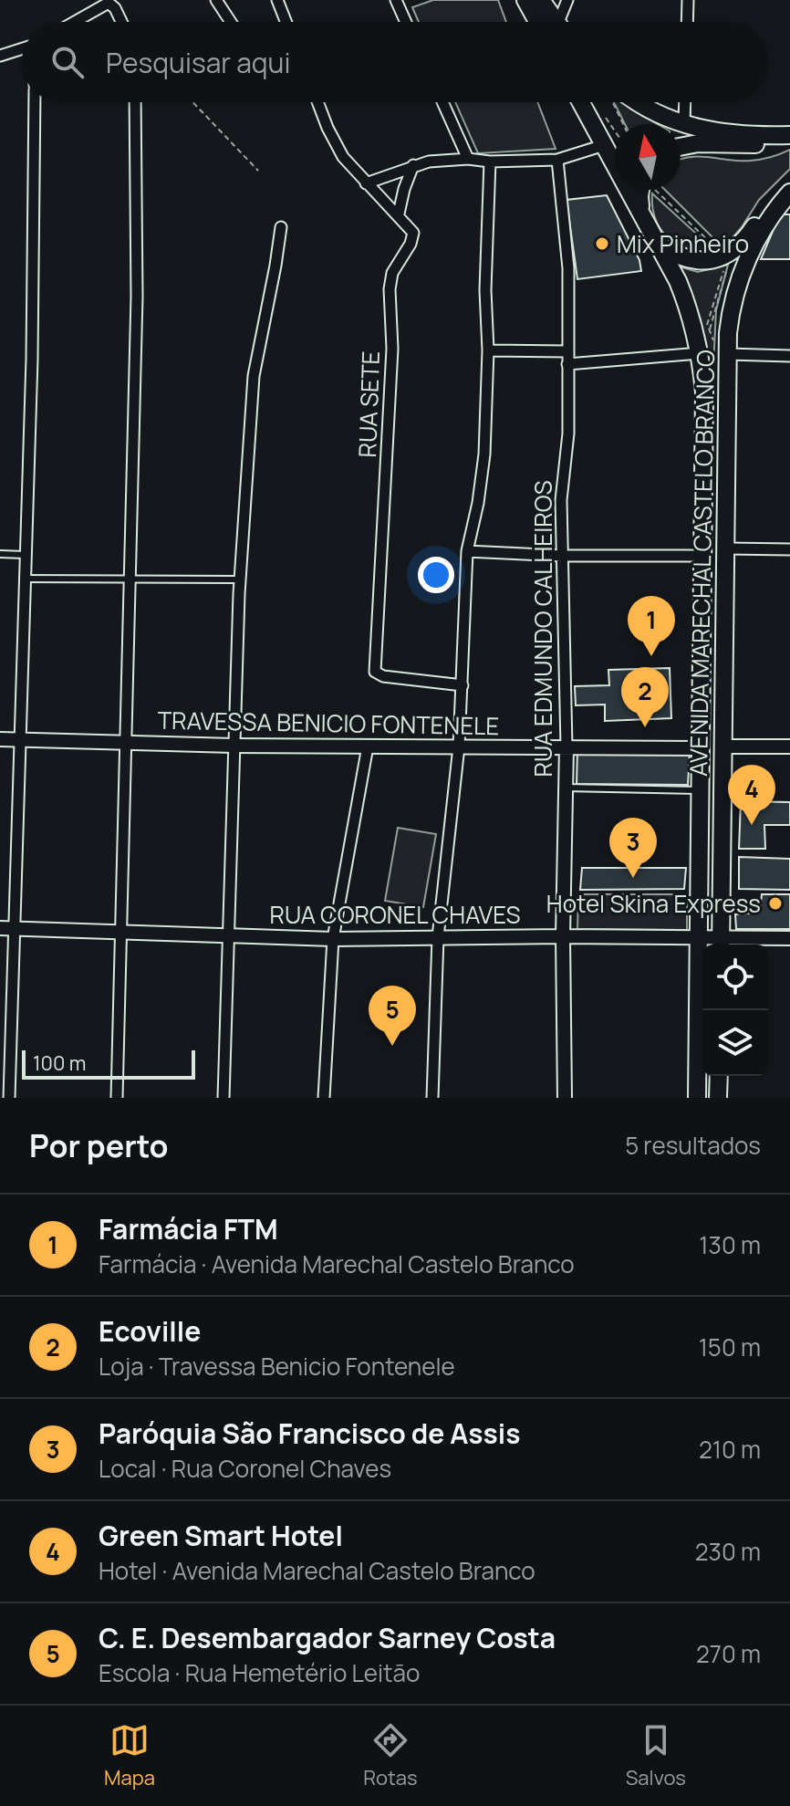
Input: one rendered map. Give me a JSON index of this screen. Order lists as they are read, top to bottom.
{
  "streets": {
    "main road": ["AVENIDA MARECHAL CASTELO BRANCO"],
    "street": [
      "RUA SETE",
      "RUA EDMUNDO CALHEIROS",
      "TRAVESSA BENICIO FONTENELE",
      "RUA CORONEL CHAVES"
    ]
  },
  "crossings": [
    ["AVENIDA MARECHAL CASTELO BRANCO", "TRAVESSA BENICIO FONTENELE"],
    ["AVENIDA MARECHAL CASTELO BRANCO", "RUA CORONEL CHAVES"],
    ["RUA EDMUNDO CALHEIROS", "TRAVESSA BENICIO FONTENELE"],
    ["RUA EDMUNDO CALHEIROS", "RUA CORONEL CHAVES"]
  ],
  "places": ["Mix Pinheiro", "Hotel Skina Express"],
  "scale_bar": "100 m",
  "north": "top",
  "page": {
    "search": "Pesquisar aqui",
    "pins": [
      "1",
      "2",
      "4",
      "3",
      "5"
    ],
    "scale": "100 m",
    "heading": ["Por perto", "5 resultados"],
    "list": [
      {
        "mark": "1",
        "name": "Farmácia FTM",
        "note": "Farmácia · Avenida Marechal Castelo Branco",
        "value": "130 m"
      },
      {
        "mark": "2",
        "name": "Ecoville",
        "note": "Loja · Travessa Benicio Fontenele",
        "value": "150 m"
      },
      {
        "mark": "3",
        "name": "Paróquia São Francisco de Assis",
        "note": "Local · Rua Coronel Chaves",
        "value": "210 m"
      },
      {
        "mark": "4",
        "name": "Green Smart Hotel",
        "note": "Hotel · Avenida Marechal Castelo Branco",
        "value": "230 m"
      },
      {
        "mark": "5",
        "name": "C. E. Desembargador Sarney Costa",
        "note": "Escola · Rua Hemetério Leitão",
        "value": "270 m"
      }
    ],
    "nav": ["Mapa", "Rotas", "Salvos"]
  }
}
